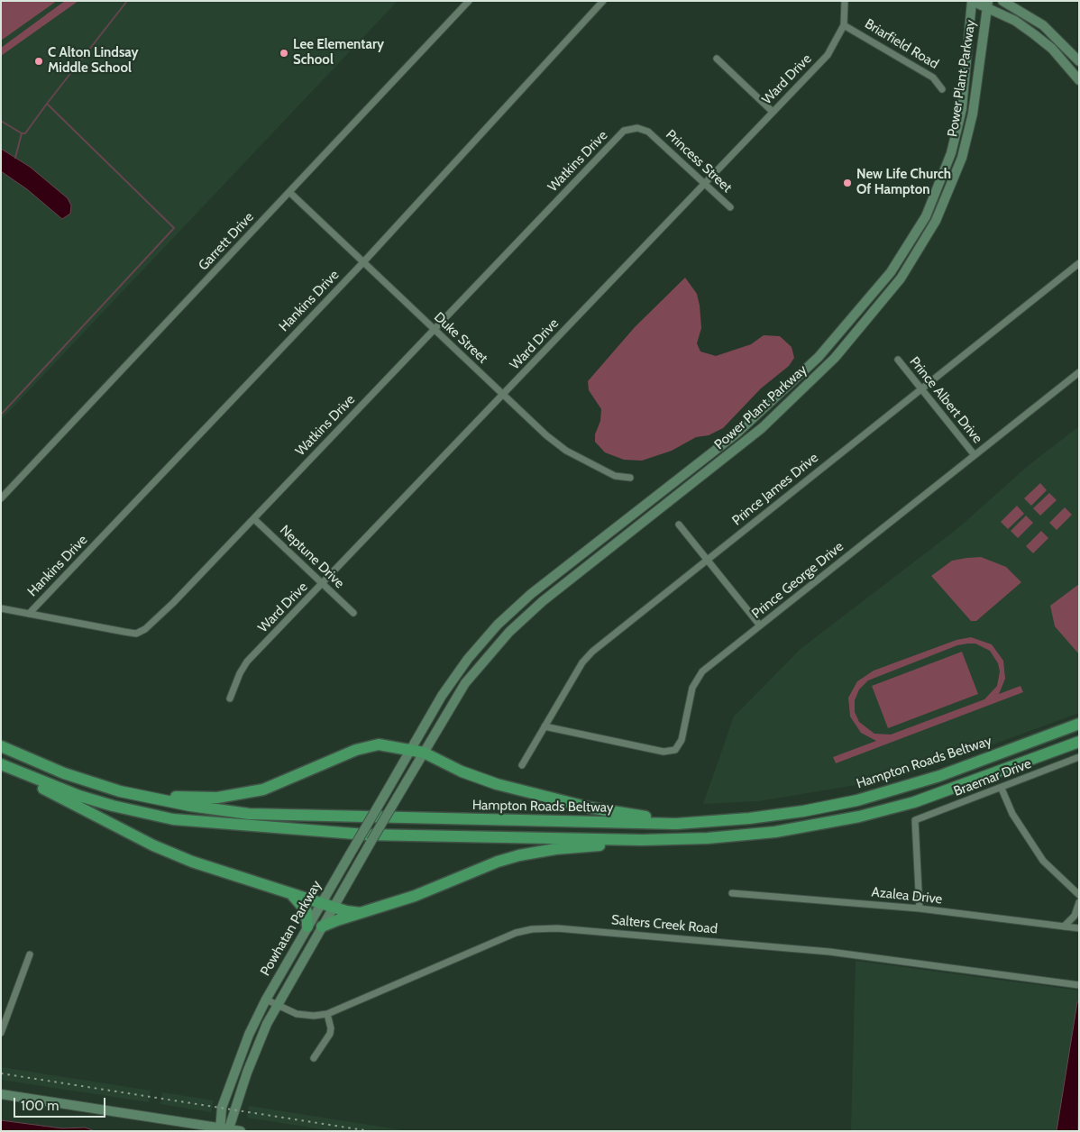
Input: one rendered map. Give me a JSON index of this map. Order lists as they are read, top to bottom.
{
  "streets": {
    "highway": ["Hampton Roads Beltway"],
    "main road": ["Power Plant Parkway", "Powhatan Parkway"],
    "street": [
      "Briarfield Road",
      "Ward Drive",
      "Watkins Drive",
      "Princess Street",
      "Garrett Drive",
      "Hankins Drive",
      "Duke Street",
      "Prince Albert Drive",
      "Prince James Drive",
      "Neptune Drive",
      "Prince George Drive",
      "Braemar Drive",
      "Azalea Drive",
      "Salters Creek Road"
    ]
  },
  "crossings": [
    ["Briarfield Road", "Ward Drive"],
    ["Power Plant Parkway", "Powhatan Parkway"],
    ["Ward Drive", "Princess Street"],
    ["Ward Drive", "Duke Street"],
    ["Ward Drive", "Neptune Drive"],
    ["Watkins Drive", "Princess Street"],
    ["Watkins Drive", "Hankins Drive"],
    ["Watkins Drive", "Duke Street"],
    ["Watkins Drive", "Neptune Drive"],
    ["Garrett Drive", "Duke Street"],
    ["Hankins Drive", "Duke Street"],
    ["Prince Albert Drive", "Prince James Drive"],
    ["Prince Albert Drive", "Prince George Drive"],
    ["Prince James Drive", "Prince George Drive"],
    ["Braemar Drive", "Azalea Drive"],
    ["Salters Creek Road", "Powhatan Parkway"]
  ],
  "places": ["Lee Elementary School", "C Alton Lindsay Middle School", "New Life Church Of Hampton"],
  "scale_bar": "100 m"
}
